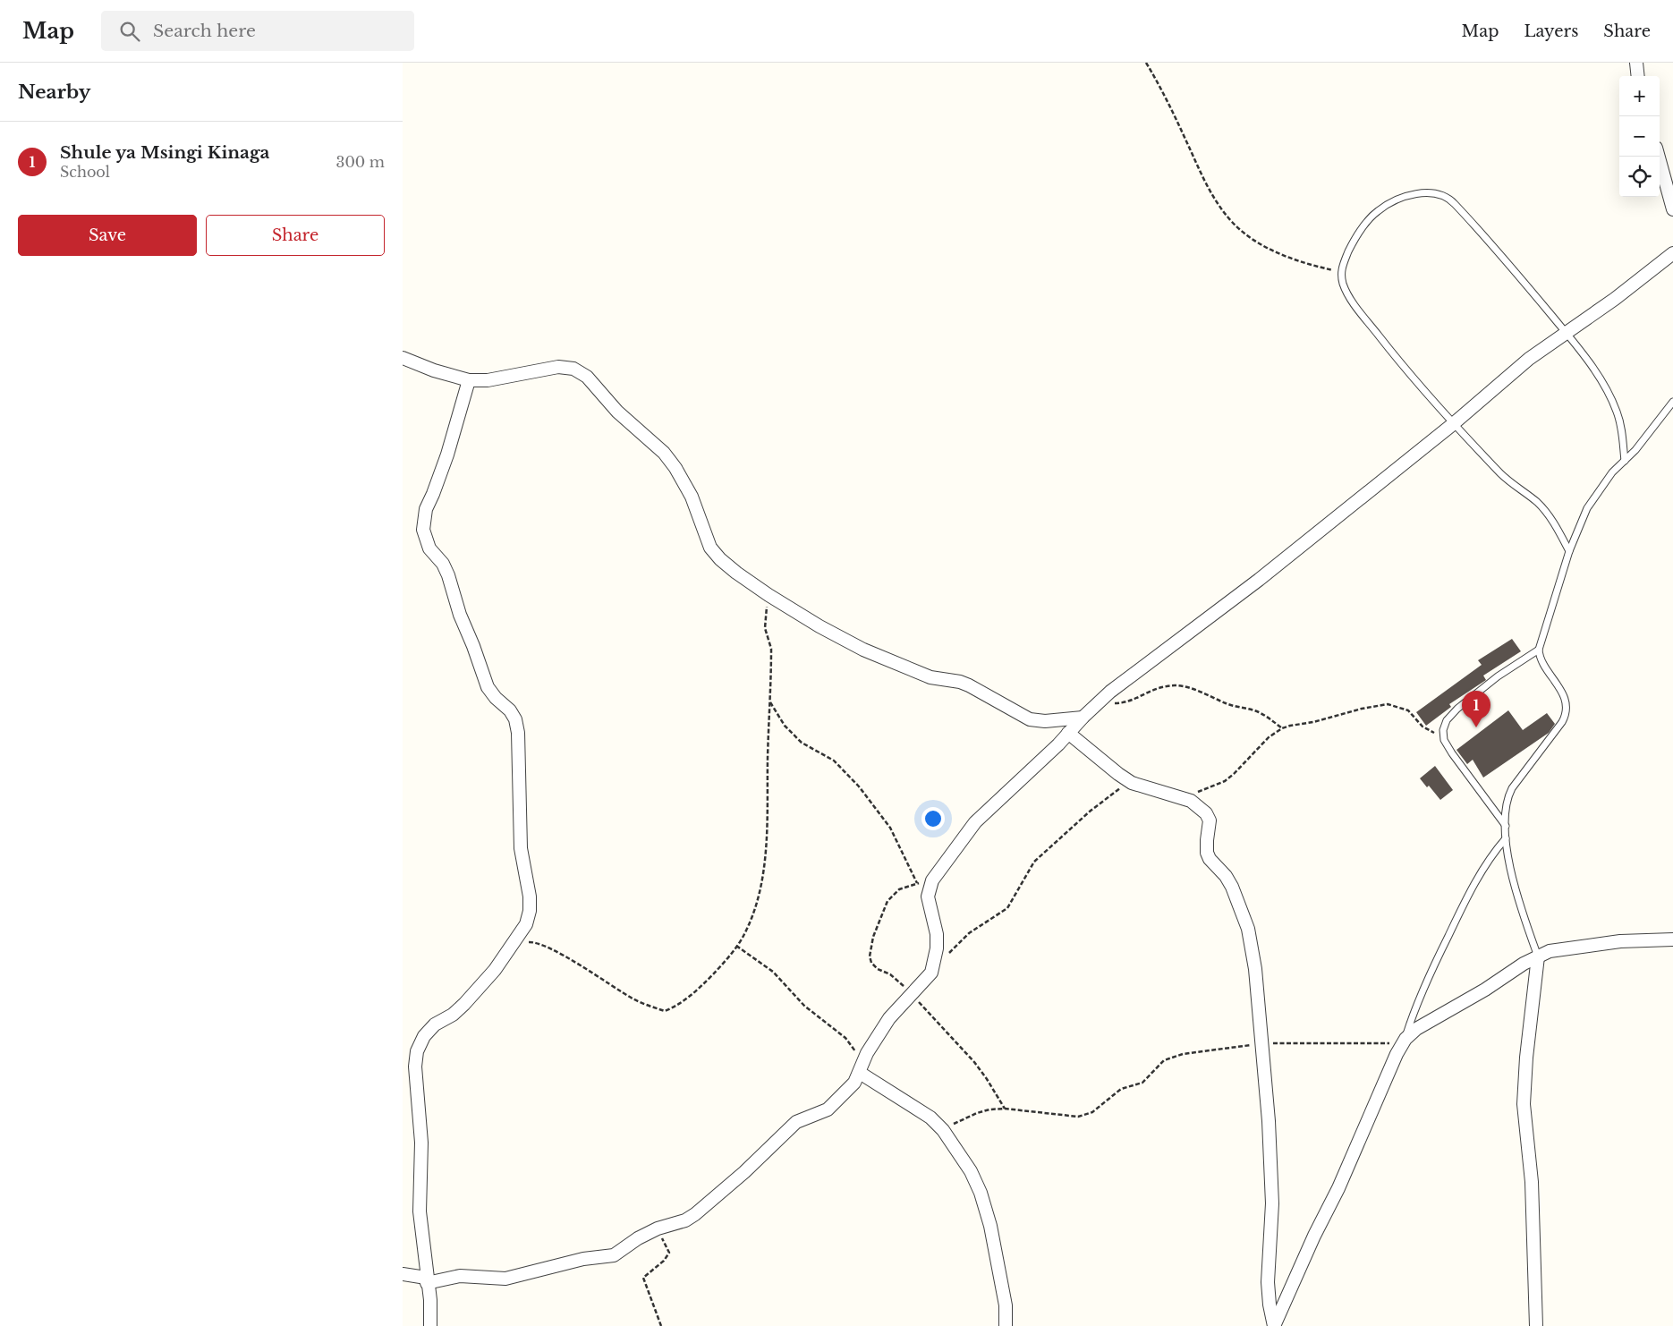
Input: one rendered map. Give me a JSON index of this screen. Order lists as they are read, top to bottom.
{
  "page": {
    "header": "Map",
    "search": "Search here",
    "nav": ["Map", "Layers", "Share"],
    "heading": "Nearby",
    "map_buttons": ["+", "−"],
    "list": [
      {
        "mark": "1",
        "name": "Shule ya Msingi Kinaga",
        "note": "School",
        "value": "300 m"
      }
    ],
    "buttons": ["Save", "Share"],
    "pins": "1"
  }
}
